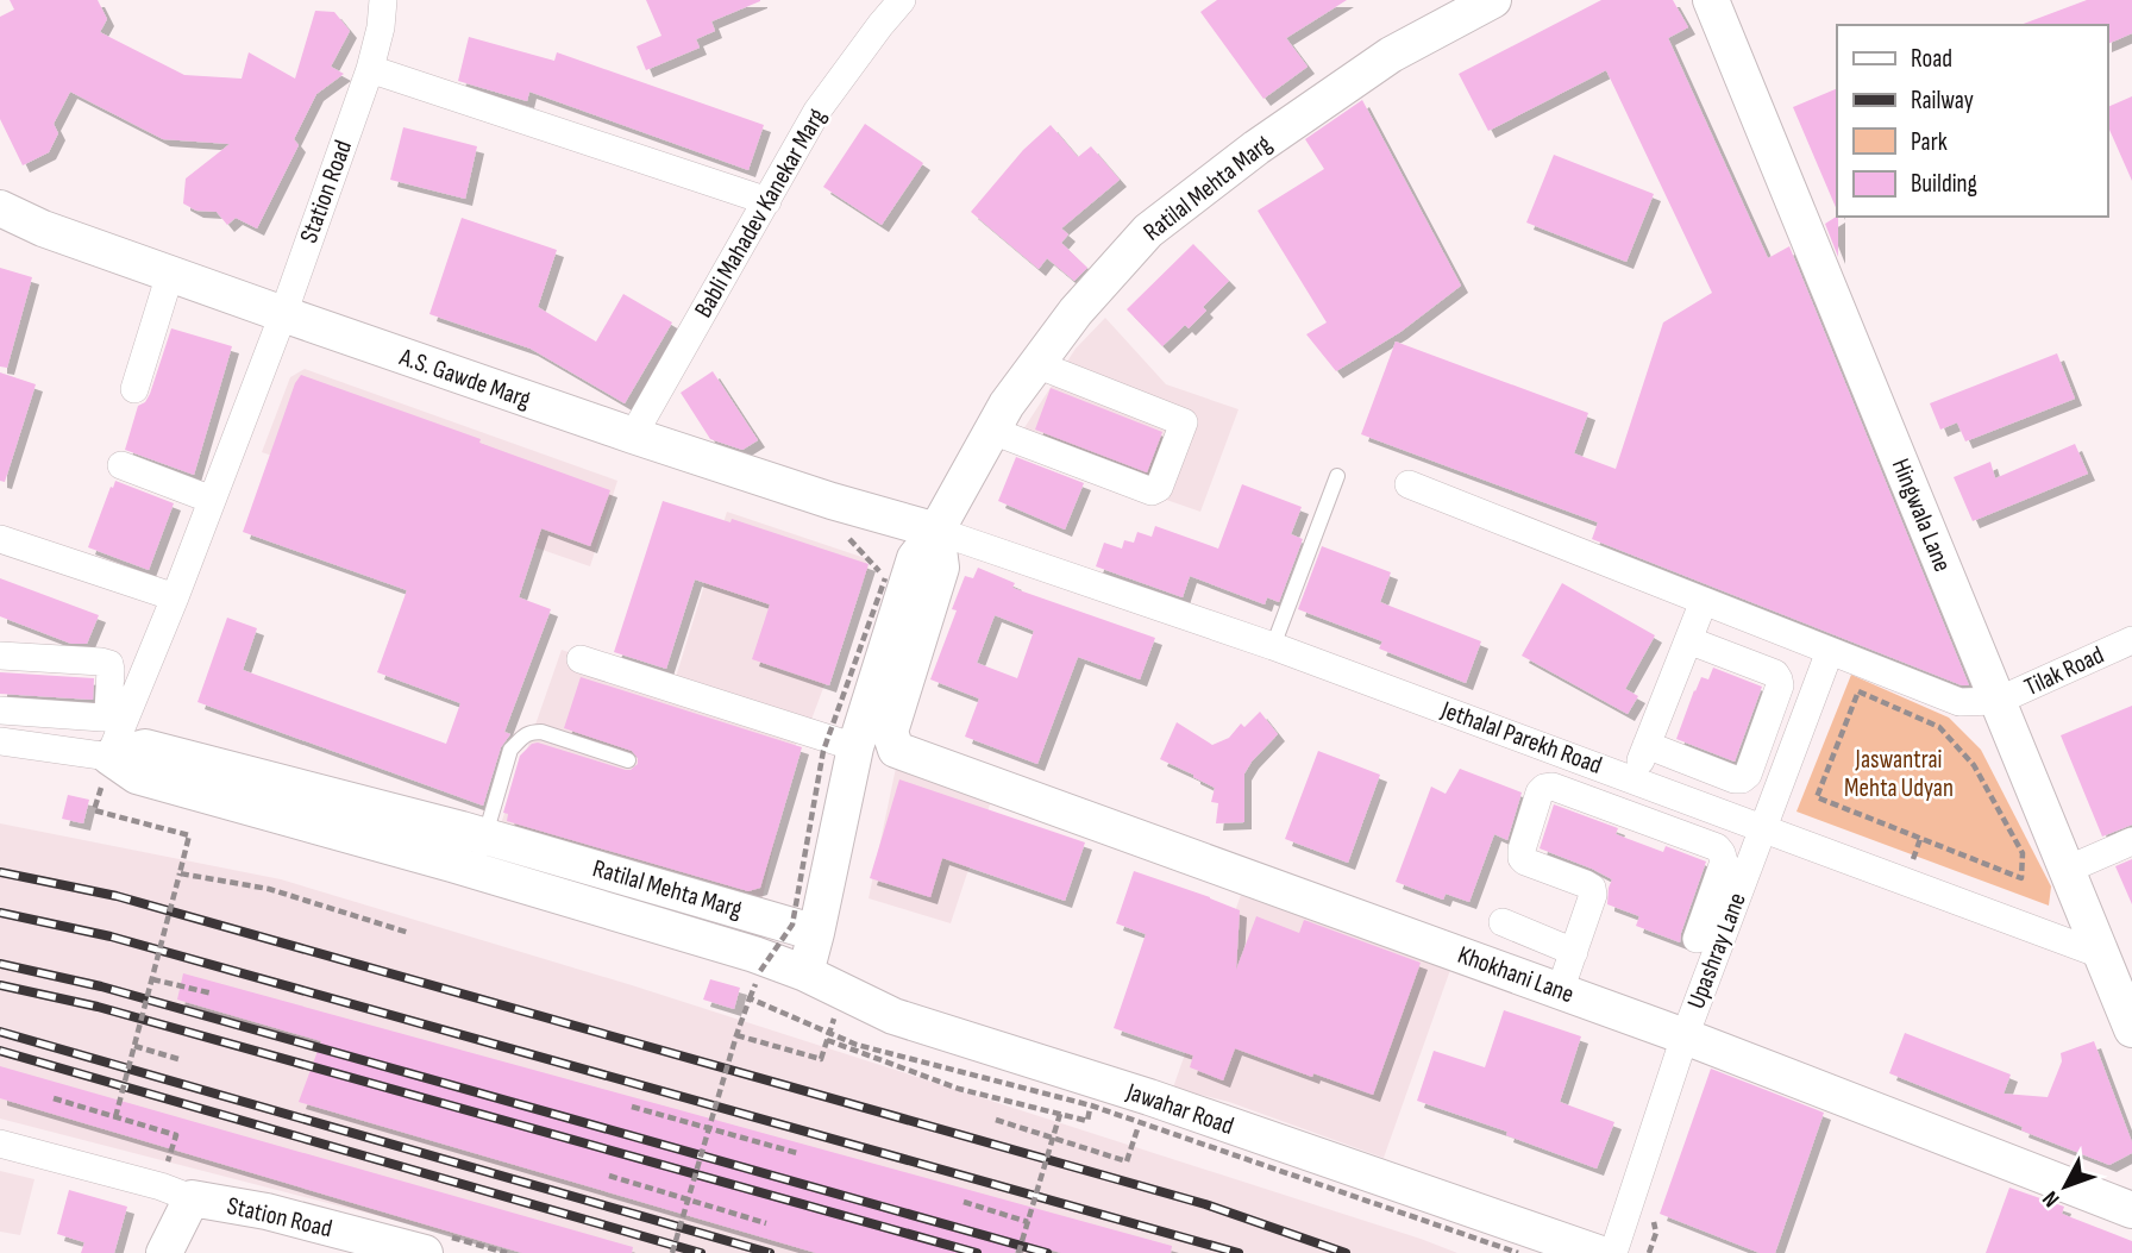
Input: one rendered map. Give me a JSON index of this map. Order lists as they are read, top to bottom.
{
  "streets": {
    "street": [
      "Ratilal Mehta Marg",
      "Station Road",
      "Babli Mahadev Kanekar Marg",
      "A.S. Gawde Marg",
      "Hingwala Lane",
      "Tilak Road",
      "Jethalal Parekh Road",
      "Upashray Lane",
      "Khokhani Lane",
      "Jawahar Road"
    ]
  },
  "crossings": [
    ["Ratilal Mehta Marg", "Station Road"],
    ["Ratilal Mehta Marg", "A.S. Gawde Marg"],
    ["Ratilal Mehta Marg", "Jethalal Parekh Road"],
    ["Ratilal Mehta Marg", "Khokhani Lane"],
    ["Ratilal Mehta Marg", "Jawahar Road"],
    ["Station Road", "A.S. Gawde Marg"],
    ["Station Road", "Jawahar Road"],
    ["Babli Mahadev Kanekar Marg", "A.S. Gawde Marg"],
    ["A.S. Gawde Marg", "Jethalal Parekh Road"],
    ["A.S. Gawde Marg", "Khokhani Lane"],
    ["Hingwala Lane", "Tilak Road"],
    ["Hingwala Lane", "Jethalal Parekh Road"],
    ["Jethalal Parekh Road", "Upashray Lane"],
    ["Jethalal Parekh Road", "Khokhani Lane"],
    ["Upashray Lane", "Khokhani Lane"]
  ],
  "parks": ["Jaswantrai Mehta Udyan"],
  "legend": [
    "Road",
    "Railway",
    "Park",
    "Building"
  ],
  "north": "bottom left"
}
